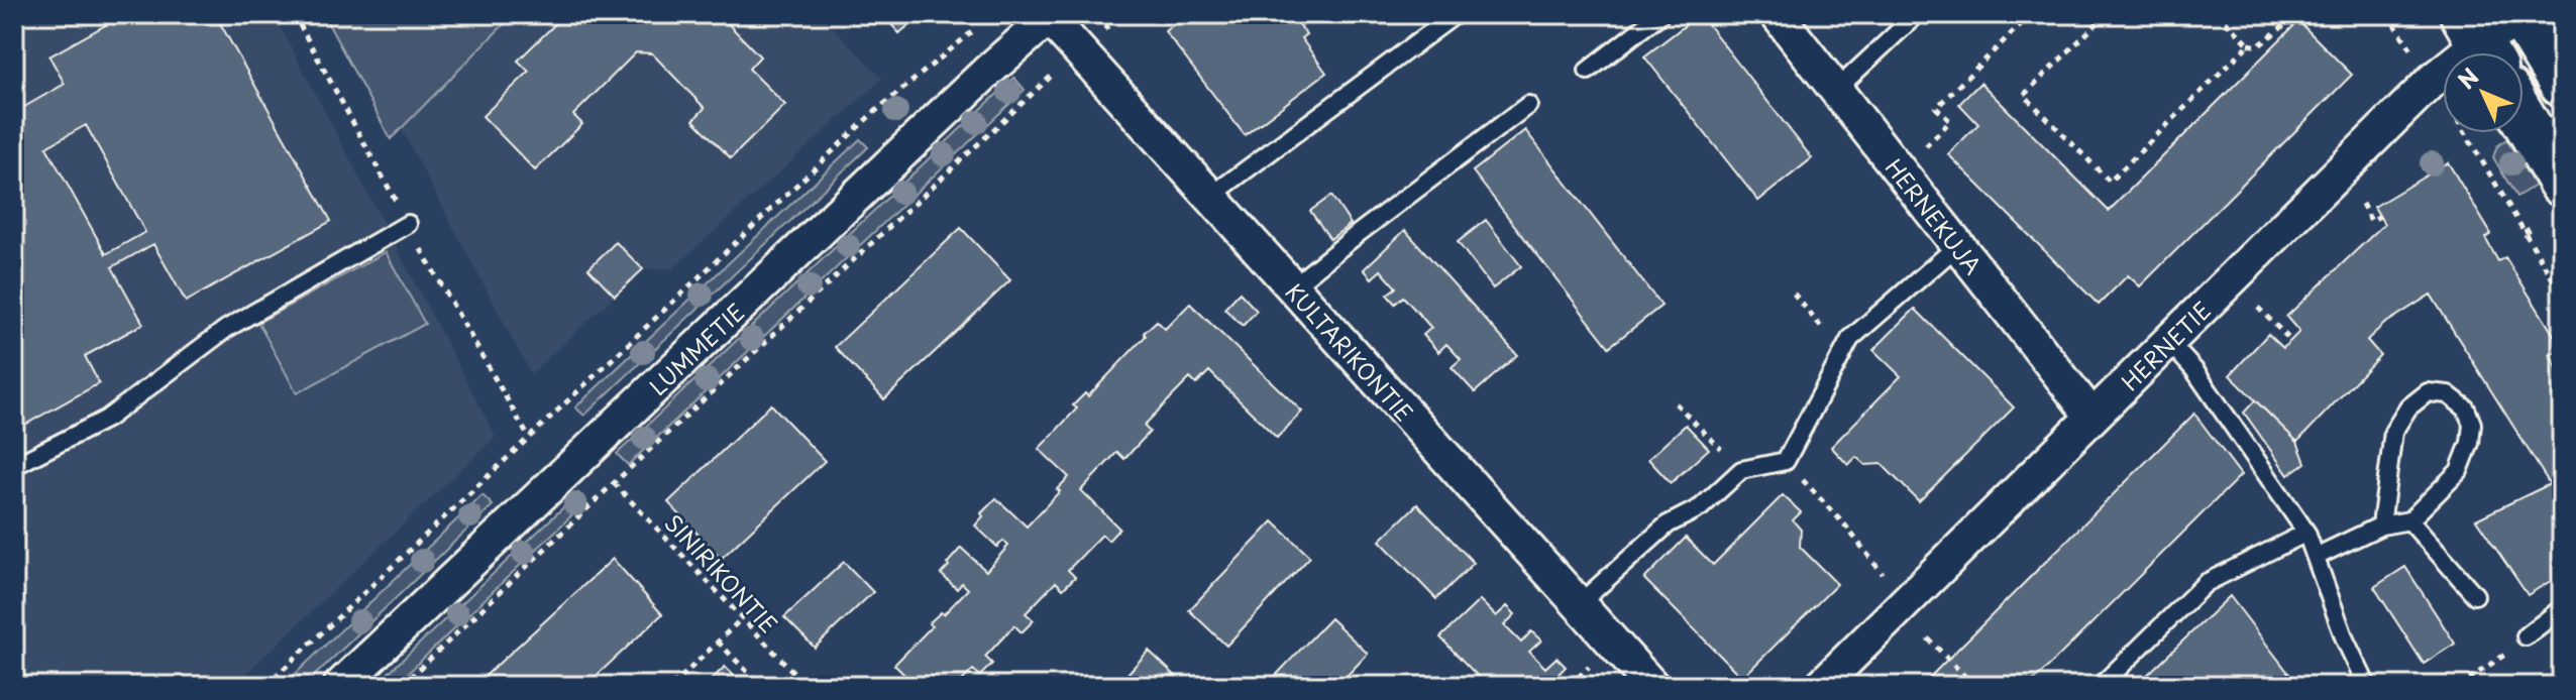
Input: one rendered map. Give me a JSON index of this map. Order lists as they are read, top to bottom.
{
  "streets": {
    "street": [
      "HERNEKUJA",
      "HERNETIE",
      "LUMMETIE",
      "KULTARIKONTIE"
    ],
    "path": ["SINIRIKONTIE"]
  },
  "crossings": [
    ["HERNEKUJA", "HERNETIE"],
    ["LUMMETIE", "KULTARIKONTIE"]
  ],
  "north": "top left"
}
